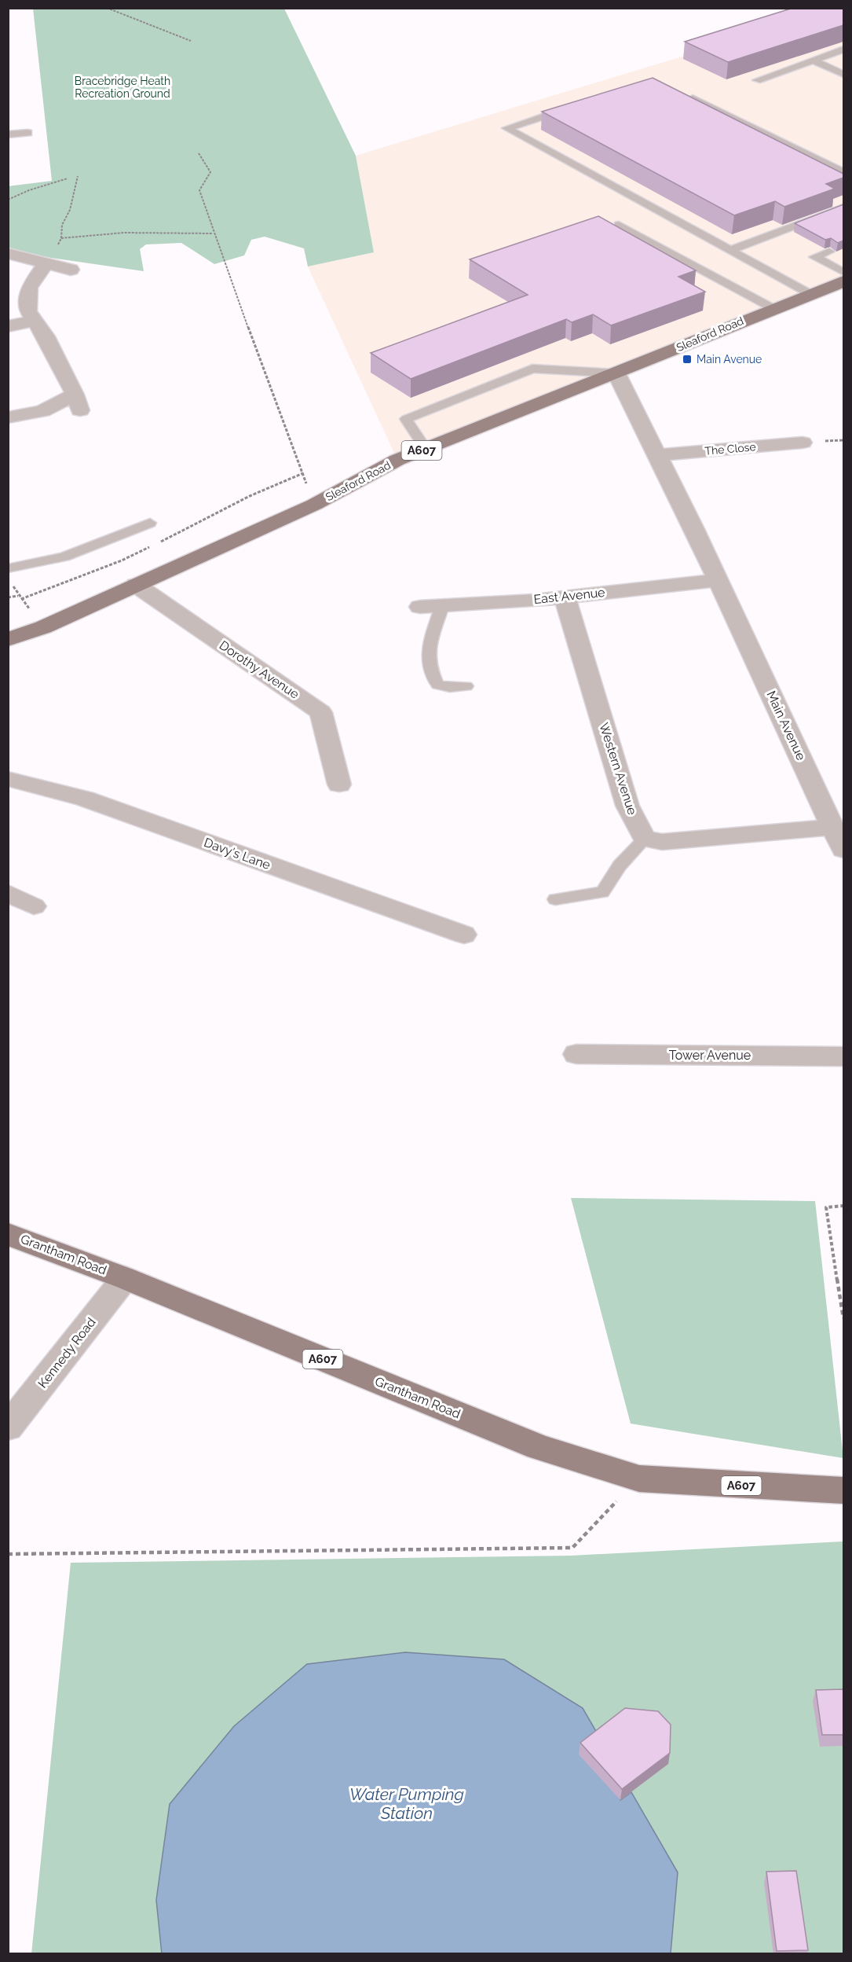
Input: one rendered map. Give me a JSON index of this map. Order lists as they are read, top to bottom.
{
  "streets": {
    "main road": ["Sleaford Road", "A607", "Grantham Road"],
    "street": [
      "The Close",
      "East Avenue",
      "Dorothy Avenue",
      "Main Avenue",
      "Western Avenue",
      "Davy's Lane",
      "Tower Avenue",
      "Kennedy Road"
    ]
  },
  "crossings": [
    ["Sleaford Road", "Dorothy Avenue"],
    ["Sleaford Road", "Main Avenue"],
    ["The Close", "Main Avenue"],
    ["East Avenue", "Main Avenue"],
    ["East Avenue", "Western Avenue"],
    ["Grantham Road", "Kennedy Road"]
  ],
  "water": ["Water Pumping Station"],
  "parks": ["Bracebridge Heath Recreation Ground"],
  "places": {
    "transit": ["Main Avenue"]
  }
}
